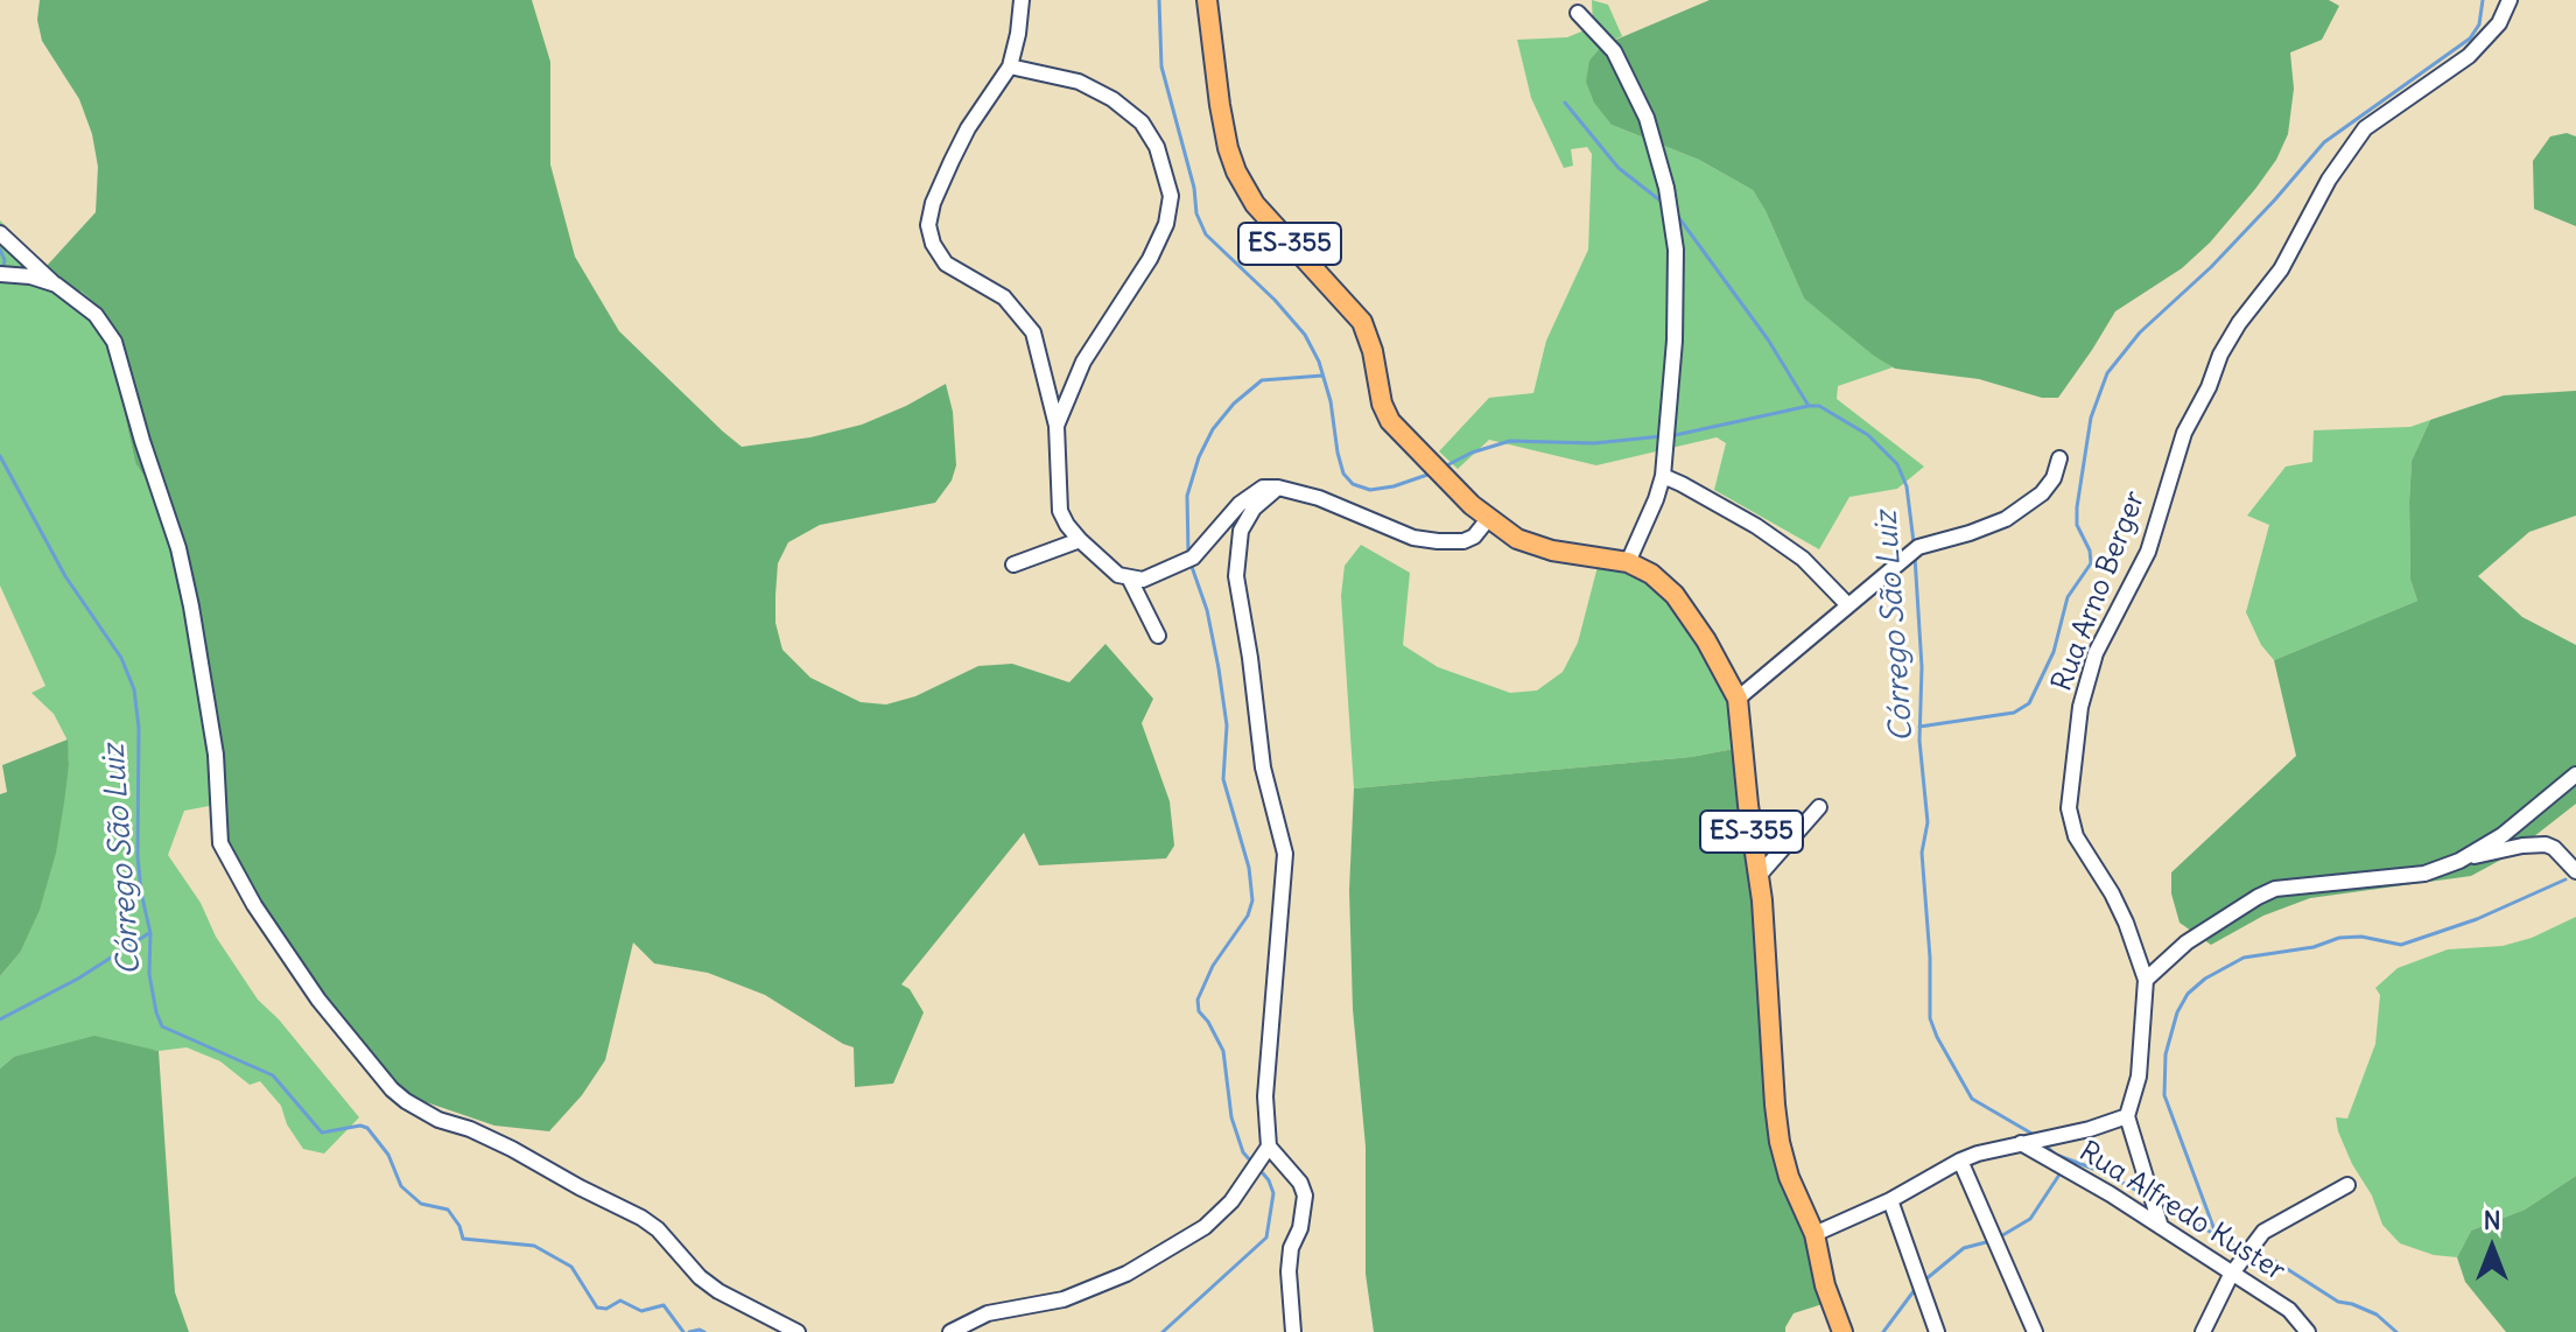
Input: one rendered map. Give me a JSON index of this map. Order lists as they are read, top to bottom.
{
  "streets": {
    "main road": ["ES-355"],
    "street": ["Rua Arno Berger", "Rua Alfredo Kuster"]
  },
  "water": ["Córrego São Luiz"],
  "north": "top"
}
